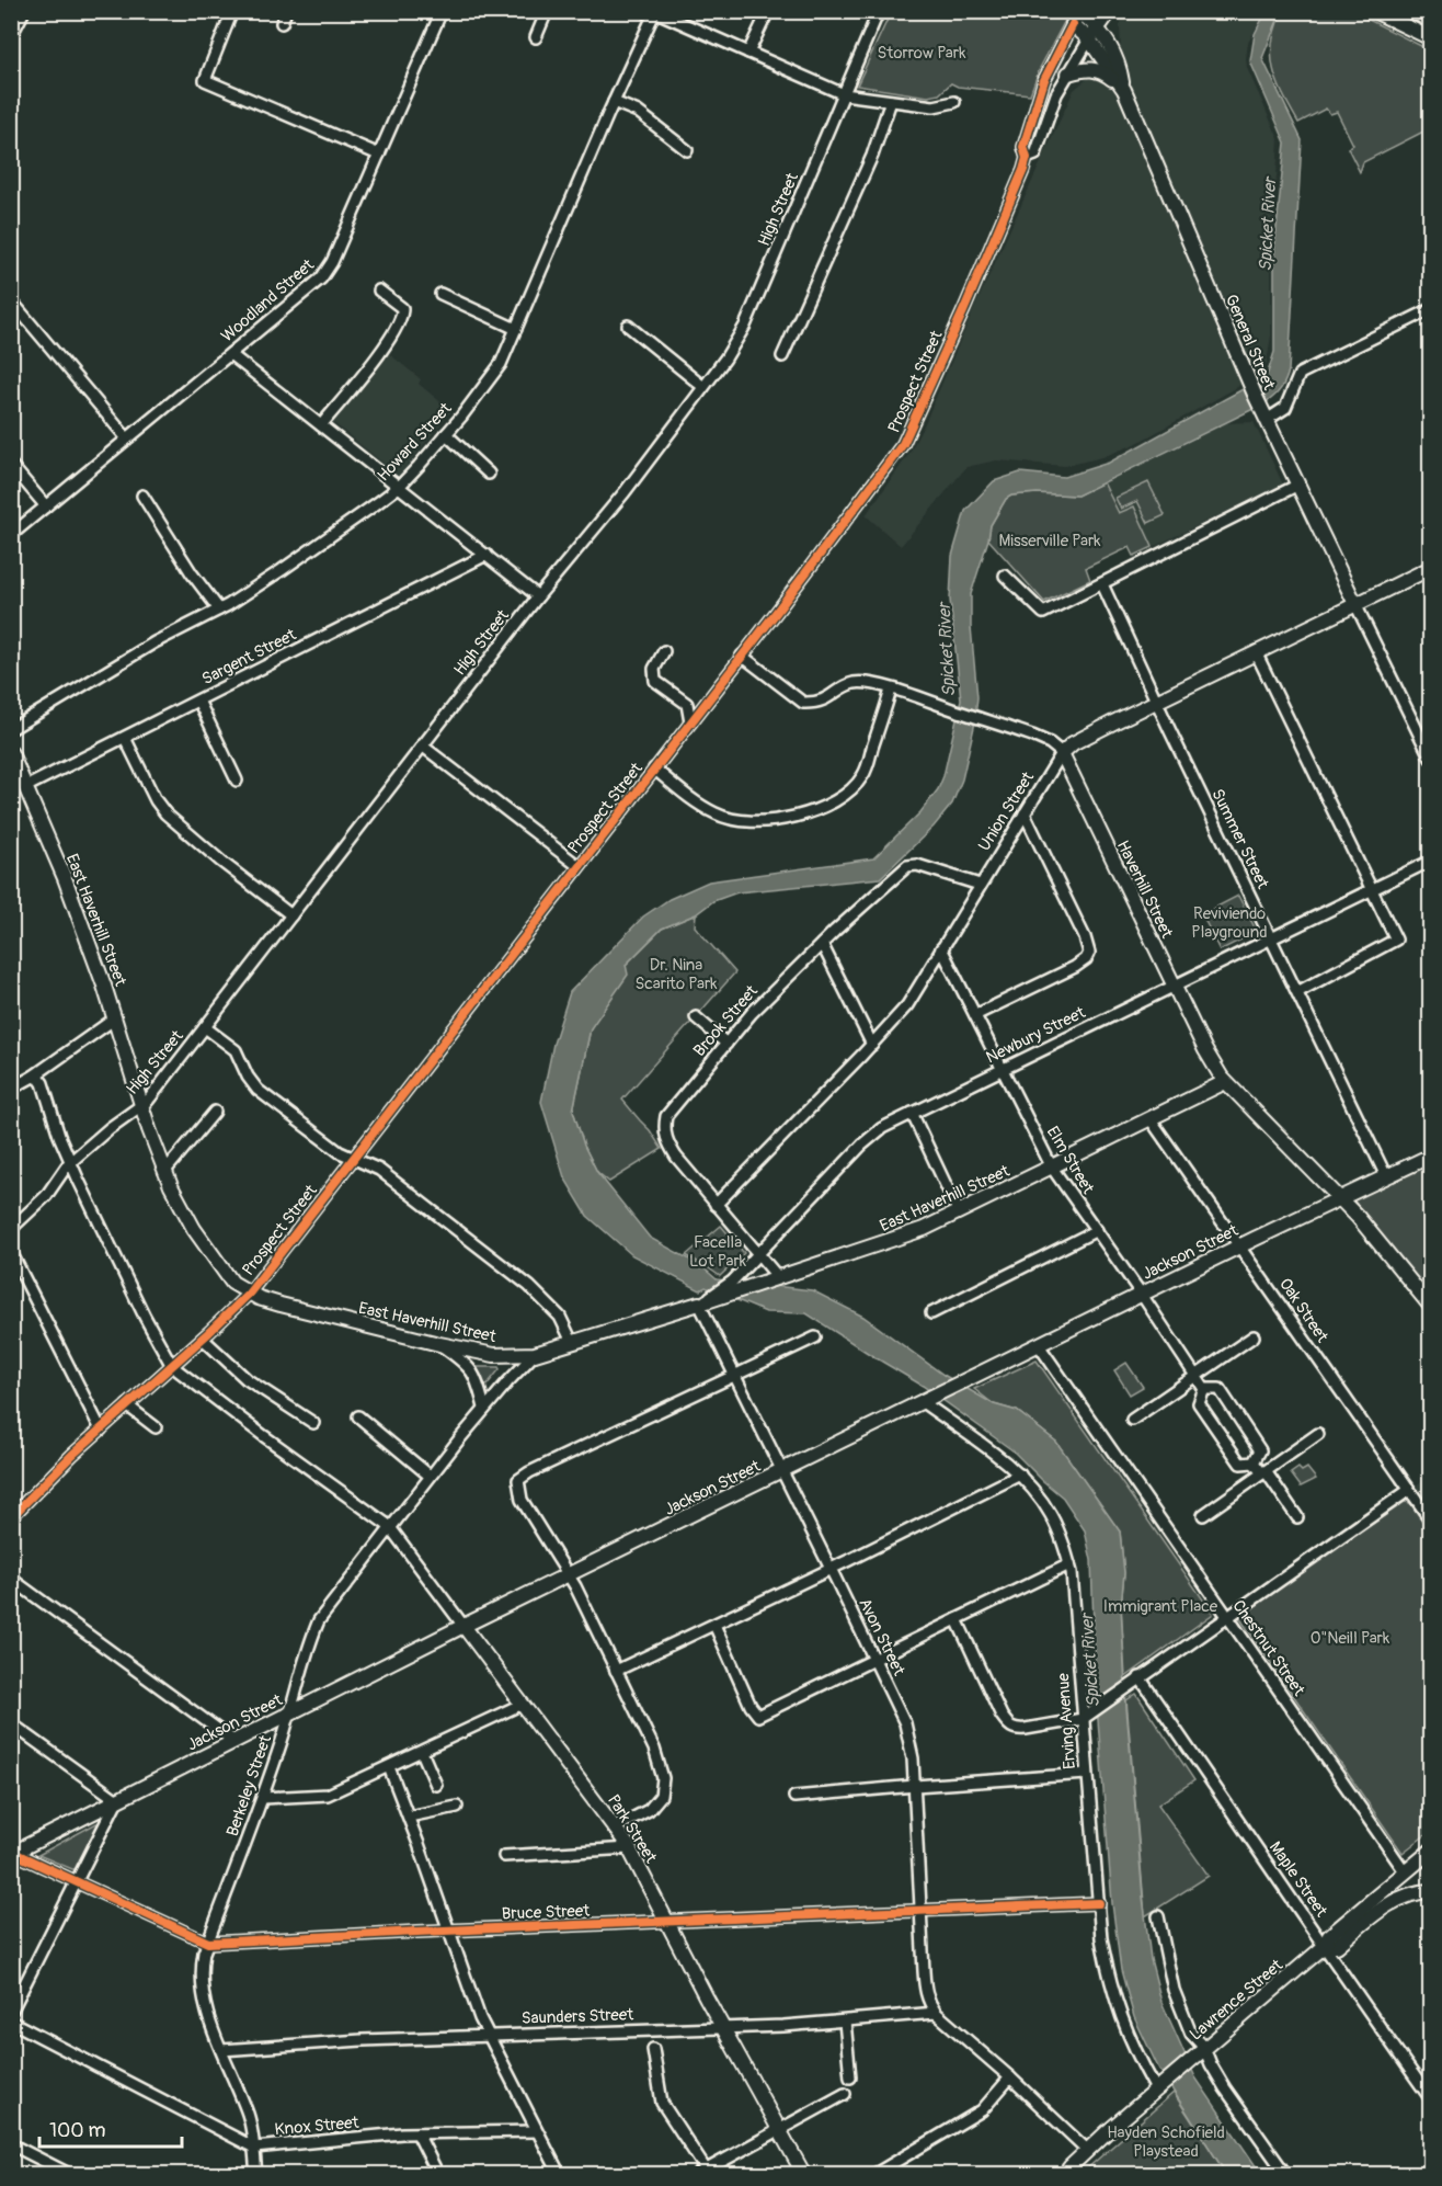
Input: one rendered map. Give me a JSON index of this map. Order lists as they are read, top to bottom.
{
  "streets": {
    "main road": [
      "General Street",
      "Prospect Street",
      "Union Street",
      "Haverhill Street",
      "East Haverhill Street",
      "Jackson Street",
      "Park Street",
      "Lawrence Street"
    ],
    "street": [
      "High Street",
      "Woodland Street",
      "Howard Street",
      "Sargent Street",
      "Summer Street",
      "Brook Street",
      "Newbury Street",
      "Elm Street",
      "Oak Street",
      "Avon Street",
      "Chestnut Street",
      "Erving Avenue",
      "Berkeley Street",
      "Maple Street",
      "Bruce Street",
      "Saunders Street",
      "Knox Street"
    ]
  },
  "crossings": [
    ["High Street", "East Haverhill Street"],
    ["General Street", "Prospect Street"],
    ["General Street", "Union Street"],
    ["Prospect Street", "East Haverhill Street"],
    ["Prospect Street", "Park Street"],
    ["Sargent Street", "East Haverhill Street"],
    ["Union Street", "Summer Street"],
    ["Union Street", "Haverhill Street"],
    ["Union Street", "Brook Street"],
    ["Union Street", "Elm Street"],
    ["Summer Street", "Newbury Street"],
    ["Summer Street", "Jackson Street"],
    ["Haverhill Street", "East Haverhill Street"],
    ["Haverhill Street", "Newbury Street"],
    ["Haverhill Street", "Jackson Street"],
    ["East Haverhill Street", "Brook Street"],
    ["East Haverhill Street", "Newbury Street"],
    ["East Haverhill Street", "Elm Street"],
    ["East Haverhill Street", "Oak Street"],
    ["East Haverhill Street", "Avon Street"],
    ["East Haverhill Street", "Berkeley Street"],
    ["Brook Street", "Newbury Street"],
    ["Newbury Street", "Elm Street"],
    ["Newbury Street", "Avon Street"],
    ["Elm Street", "Jackson Street"],
    ["Jackson Street", "Oak Street"],
    ["Jackson Street", "Avon Street"],
    ["Jackson Street", "Chestnut Street"],
    ["Jackson Street", "Erving Avenue"],
    ["Jackson Street", "Berkeley Street"],
    ["Jackson Street", "Park Street"],
    ["Jackson Street", "Bruce Street"],
    ["Avon Street", "Bruce Street"],
    ["Avon Street", "Saunders Street"],
    ["Chestnut Street", "Lawrence Street"],
    ["Erving Avenue", "Bruce Street"],
    ["Erving Avenue", "Lawrence Street"],
    ["Berkeley Street", "Park Street"],
    ["Berkeley Street", "Bruce Street"],
    ["Berkeley Street", "Saunders Street"],
    ["Berkeley Street", "Knox Street"],
    ["Park Street", "Bruce Street"],
    ["Park Street", "Saunders Street"],
    ["Maple Street", "Lawrence Street"]
  ],
  "water": ["Spicket River"],
  "parks": [
    "Storrow Park",
    "Misserville Park",
    "Reviviendo Playground",
    "Dr. Nina Scarito Park",
    "Facella Lot Park",
    "Immigrant Place",
    "O\"Neill Park",
    "Hayden Schofield Playstead"
  ],
  "scale_bar": "100 m"
}
